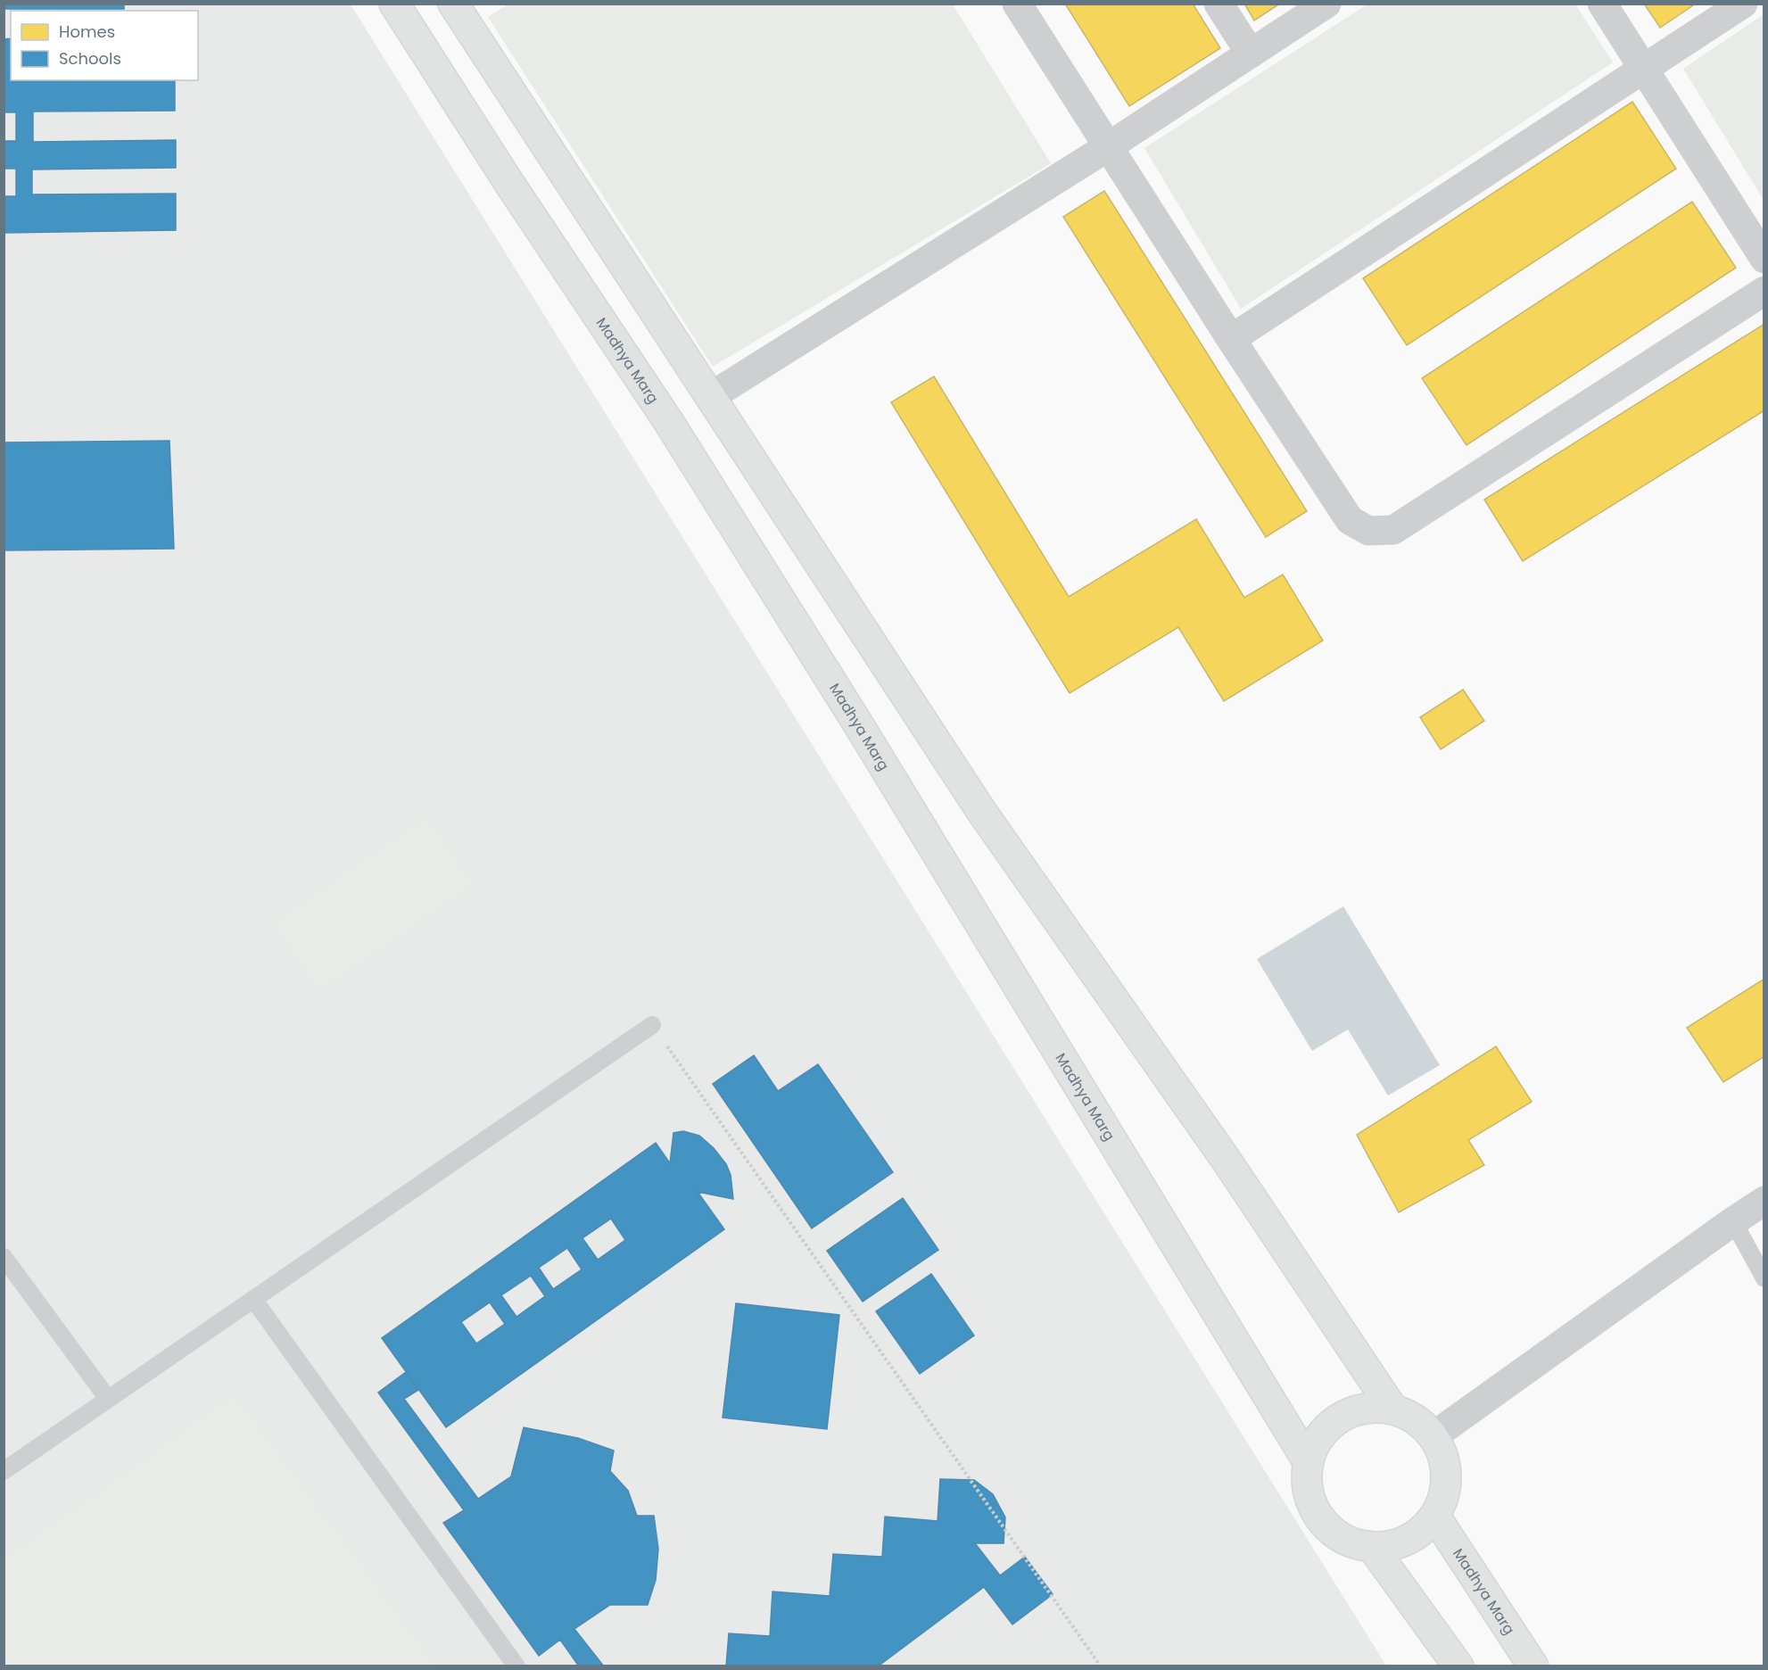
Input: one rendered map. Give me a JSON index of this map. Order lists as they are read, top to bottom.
{
  "streets": {
    "main road": ["Madhya Marg"]
  },
  "legend": ["Homes", "Schools"]
}
